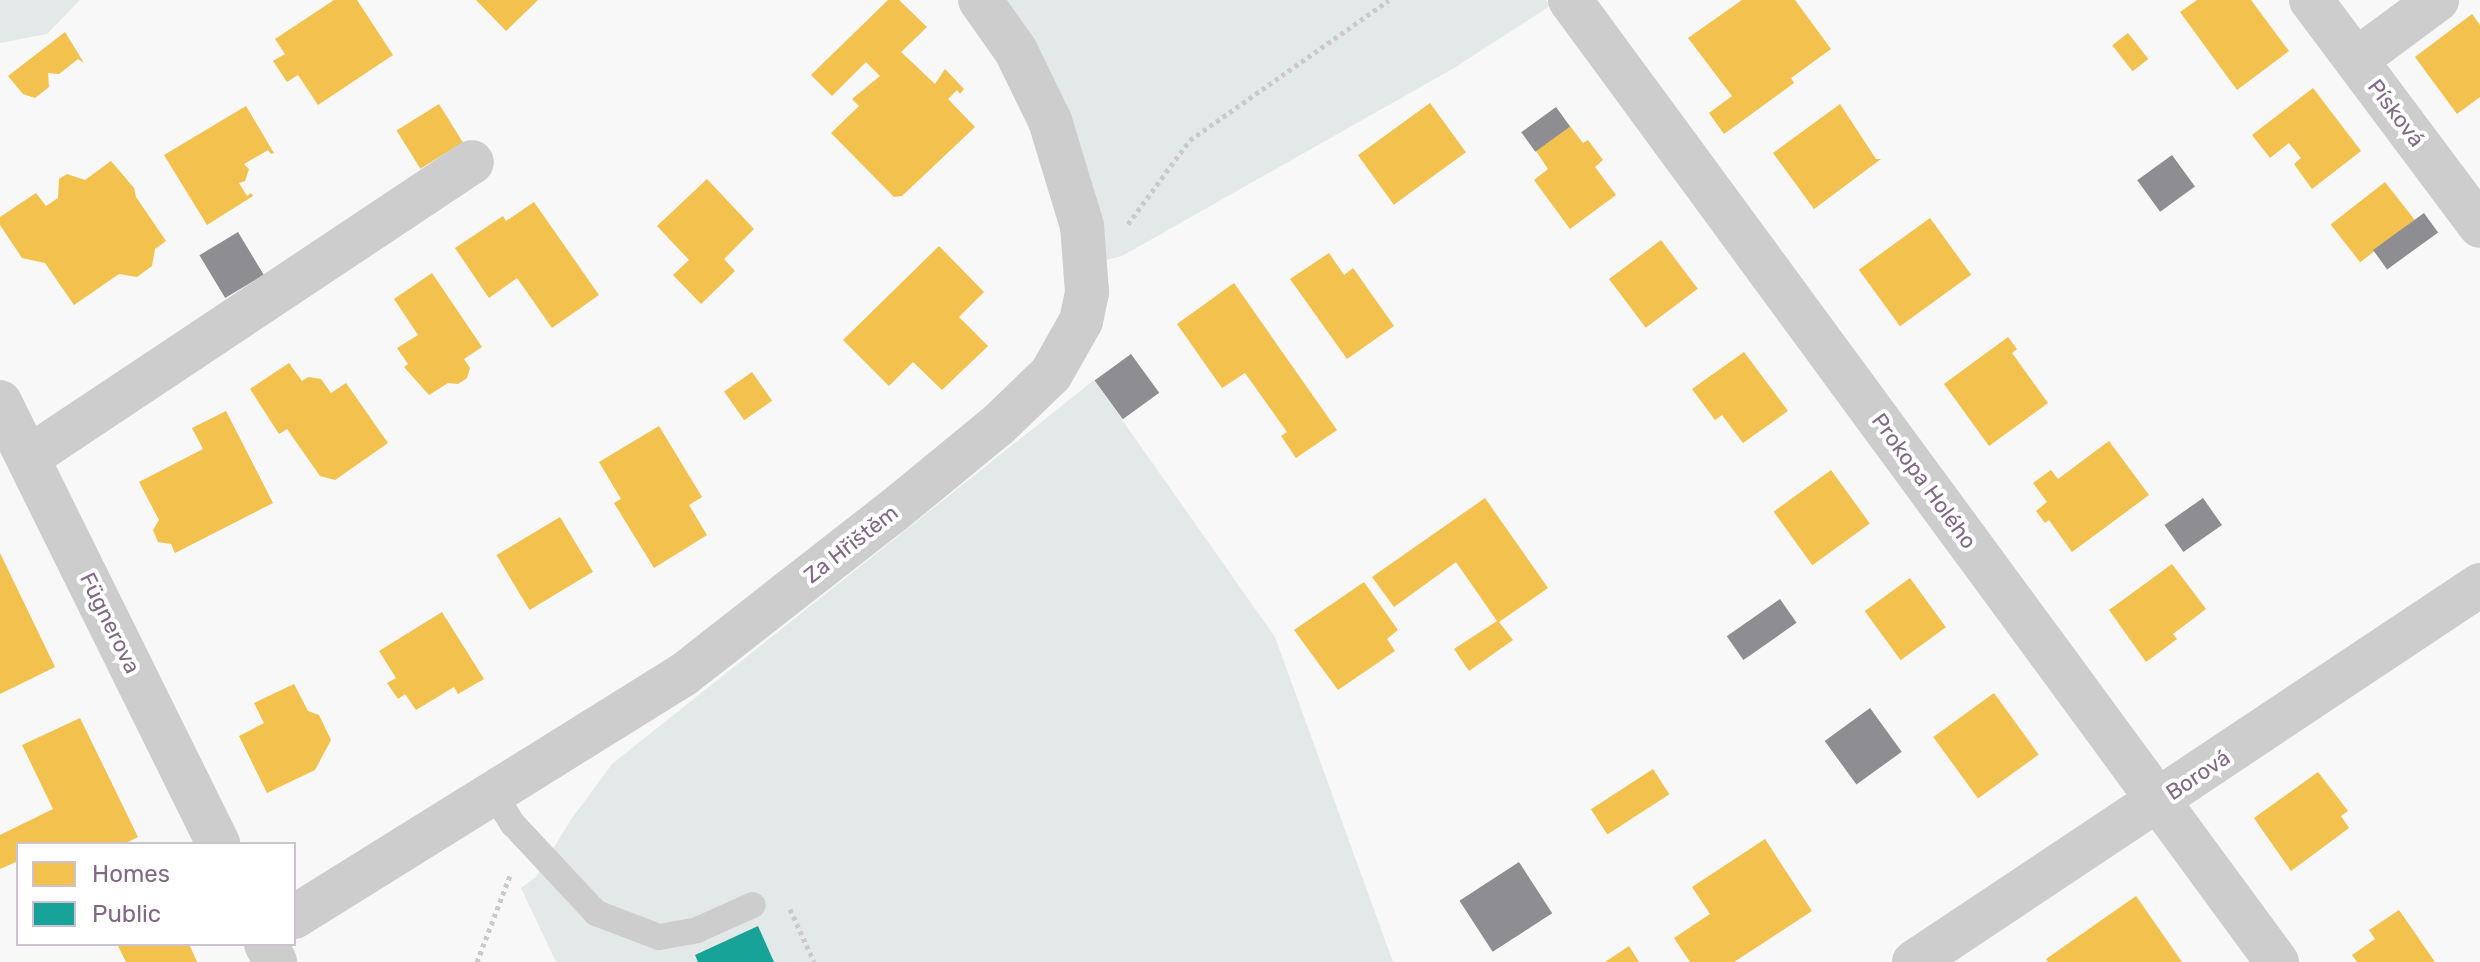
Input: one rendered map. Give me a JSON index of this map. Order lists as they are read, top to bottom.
{
  "streets": {
    "street": [
      "Písková",
      "Prokopa Holého",
      "Za Hřištěm",
      "Fügnerova",
      "Borová"
    ]
  },
  "crossings": [
    ["Prokopa Holého", "Borová"]
  ],
  "legend": ["Homes", "Public"]
}
